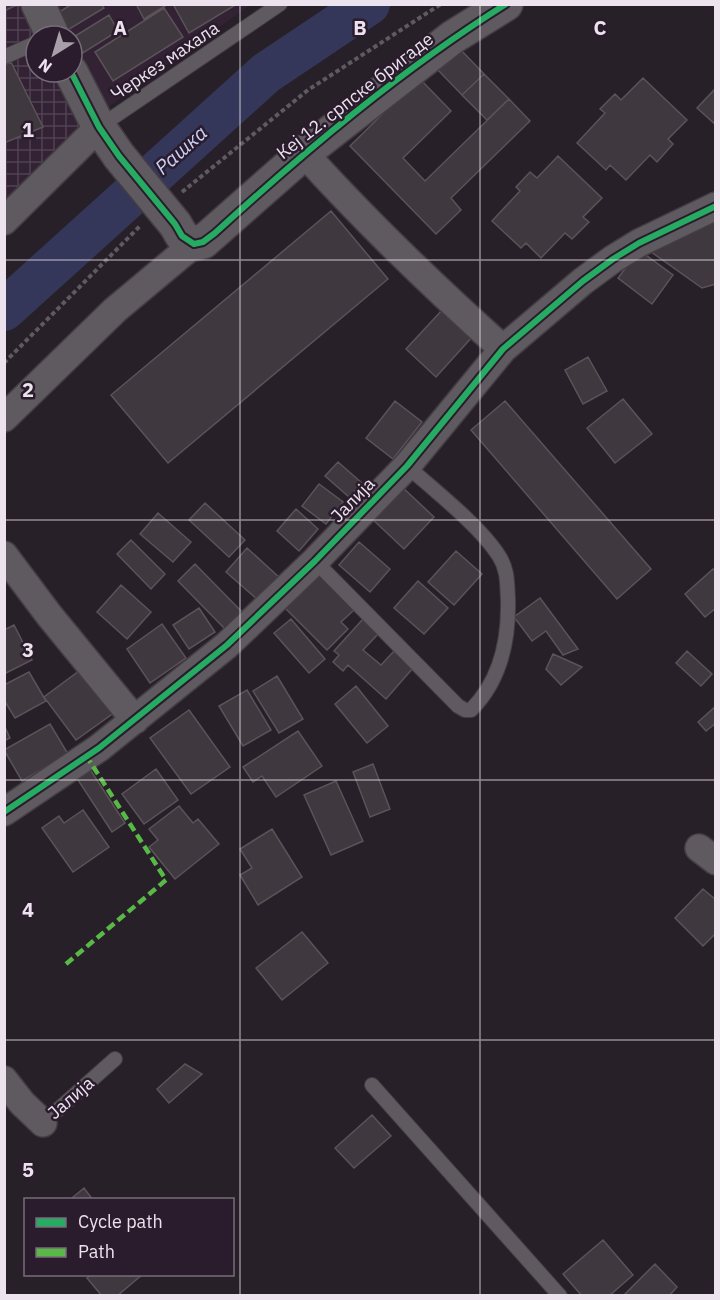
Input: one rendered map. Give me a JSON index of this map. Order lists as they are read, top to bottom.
{
  "streets": {
    "street": ["Кеј 12. српске бригаде", "Јалија"],
    "lane": ["Черкез махала"]
  },
  "crossings": [
    ["Кеј 12. српске бригаде", "Јалија"]
  ],
  "water": ["Рашка"],
  "legend": ["Cycle path", "Path"],
  "north": "bottom left",
  "grid": {
    "columns": ["A", "B", "C"],
    "rows": [
      "1",
      "2",
      "3",
      "4",
      "5"
    ]
  }
}
